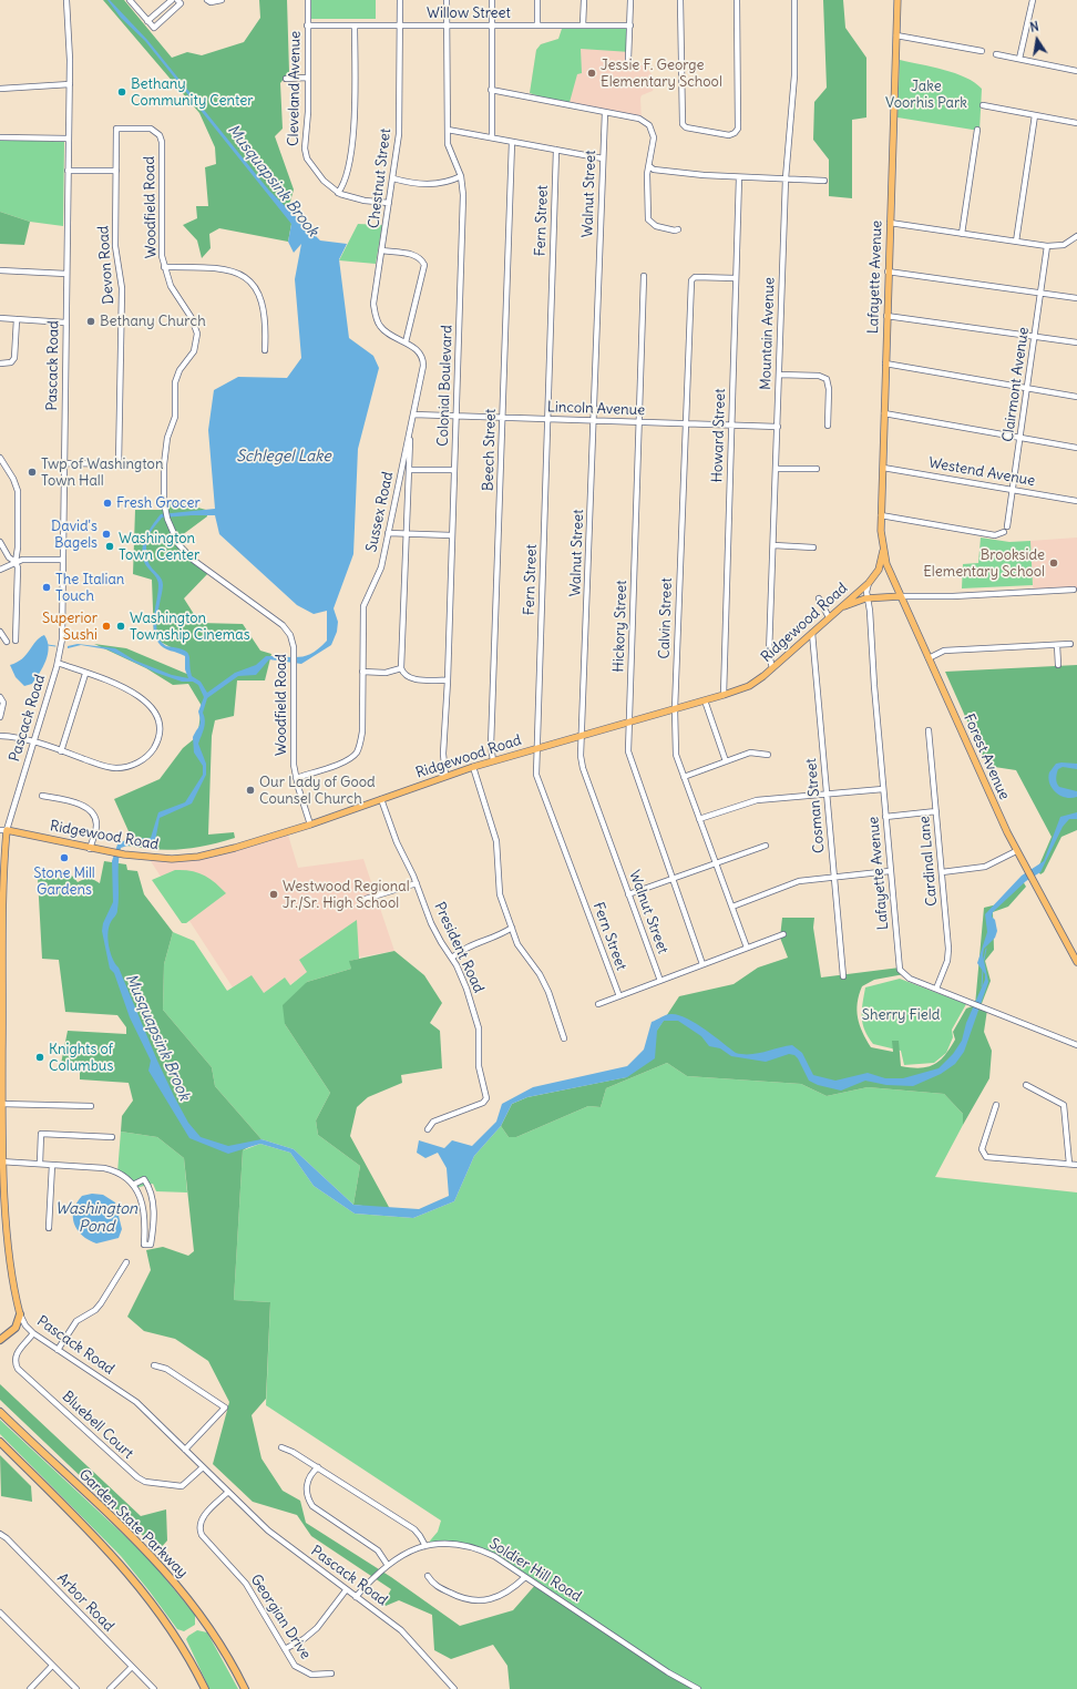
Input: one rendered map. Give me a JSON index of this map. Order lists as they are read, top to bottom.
{
  "streets": {
    "highway": ["Garden State Parkway"],
    "main road": [
      "Lafayette Avenue",
      "Pascack Road",
      "Ridgewood Road",
      "Forest Avenue"
    ],
    "street": [
      "Willow Street",
      "Cleveland Avenue",
      "Chestnut Street",
      "Walnut Street",
      "Woodfield Road",
      "Fern Street",
      "Devon Road",
      "Mountain Avenue",
      "Clairmont Avenue",
      "Colonial Boulevard",
      "Lincoln Avenue",
      "Howard Street",
      "Beech Street",
      "Westend Avenue",
      "Sussex Road",
      "Calvin Street",
      "Hickory Street",
      "Cosman Street",
      "Cardinal Lane",
      "President Road",
      "Bluebell Court",
      "Soldier Hill Road",
      "Arbor Road",
      "Georgian Drive"
    ]
  },
  "crossings": [
    ["Willow Street", "Cleveland Avenue"],
    ["Willow Street", "Chestnut Street"],
    ["Willow Street", "Colonial Boulevard"],
    ["Cleveland Avenue", "Chestnut Street"],
    ["Chestnut Street", "Sussex Road"],
    ["Walnut Street", "Lincoln Avenue"],
    ["Walnut Street", "Ridgewood Road"],
    ["Woodfield Road", "Devon Road"],
    ["Woodfield Road", "Sussex Road"],
    ["Woodfield Road", "Ridgewood Road"],
    ["Fern Street", "Lincoln Avenue"],
    ["Fern Street", "Ridgewood Road"],
    ["Lafayette Avenue", "Westend Avenue"],
    ["Lafayette Avenue", "Ridgewood Road"],
    ["Lafayette Avenue", "Forest Avenue"],
    ["Lafayette Avenue", "Cardinal Lane"],
    ["Mountain Avenue", "Lincoln Avenue"],
    ["Mountain Avenue", "Ridgewood Road"],
    ["Pascack Road", "Ridgewood Road"],
    ["Pascack Road", "Bluebell Court"],
    ["Pascack Road", "Soldier Hill Road"],
    ["Pascack Road", "Georgian Drive"],
    ["Clairmont Avenue", "Westend Avenue"],
    ["Colonial Boulevard", "Lincoln Avenue"],
    ["Colonial Boulevard", "Ridgewood Road"],
    ["Lincoln Avenue", "Howard Street"],
    ["Lincoln Avenue", "Beech Street"],
    ["Lincoln Avenue", "Sussex Road"],
    ["Lincoln Avenue", "Calvin Street"],
    ["Lincoln Avenue", "Hickory Street"],
    ["Howard Street", "Calvin Street"],
    ["Howard Street", "Ridgewood Road"],
    ["Beech Street", "Ridgewood Road"],
    ["Calvin Street", "Ridgewood Road"],
    ["Ridgewood Road", "Hickory Street"],
    ["Ridgewood Road", "Forest Avenue"],
    ["Ridgewood Road", "Cosman Street"],
    ["Ridgewood Road", "President Road"]
  ],
  "water": ["Musquapsink Brook", "Schlegel Lake", "Washington Pond"],
  "parks": ["Jake Voorhis Park", "Sherry Field"],
  "places": [
    "Jessie F. George Elementary School",
    "Bethany Community Center",
    "Bethany Church",
    "Twp of Washington Town Hall",
    "Fresh Grocer",
    "David's Bagels",
    "Washington Town Center",
    "Brookside Elementary School",
    "The Italian Touch",
    "Superior Sushi",
    "Washington Township Cinemas",
    "Our Lady of Good Counsel Church",
    "Stone Mill Gardens",
    "Westwood Regional Jr./Sr. High School",
    "Knights of Columbus"
  ],
  "north": "top"
}
